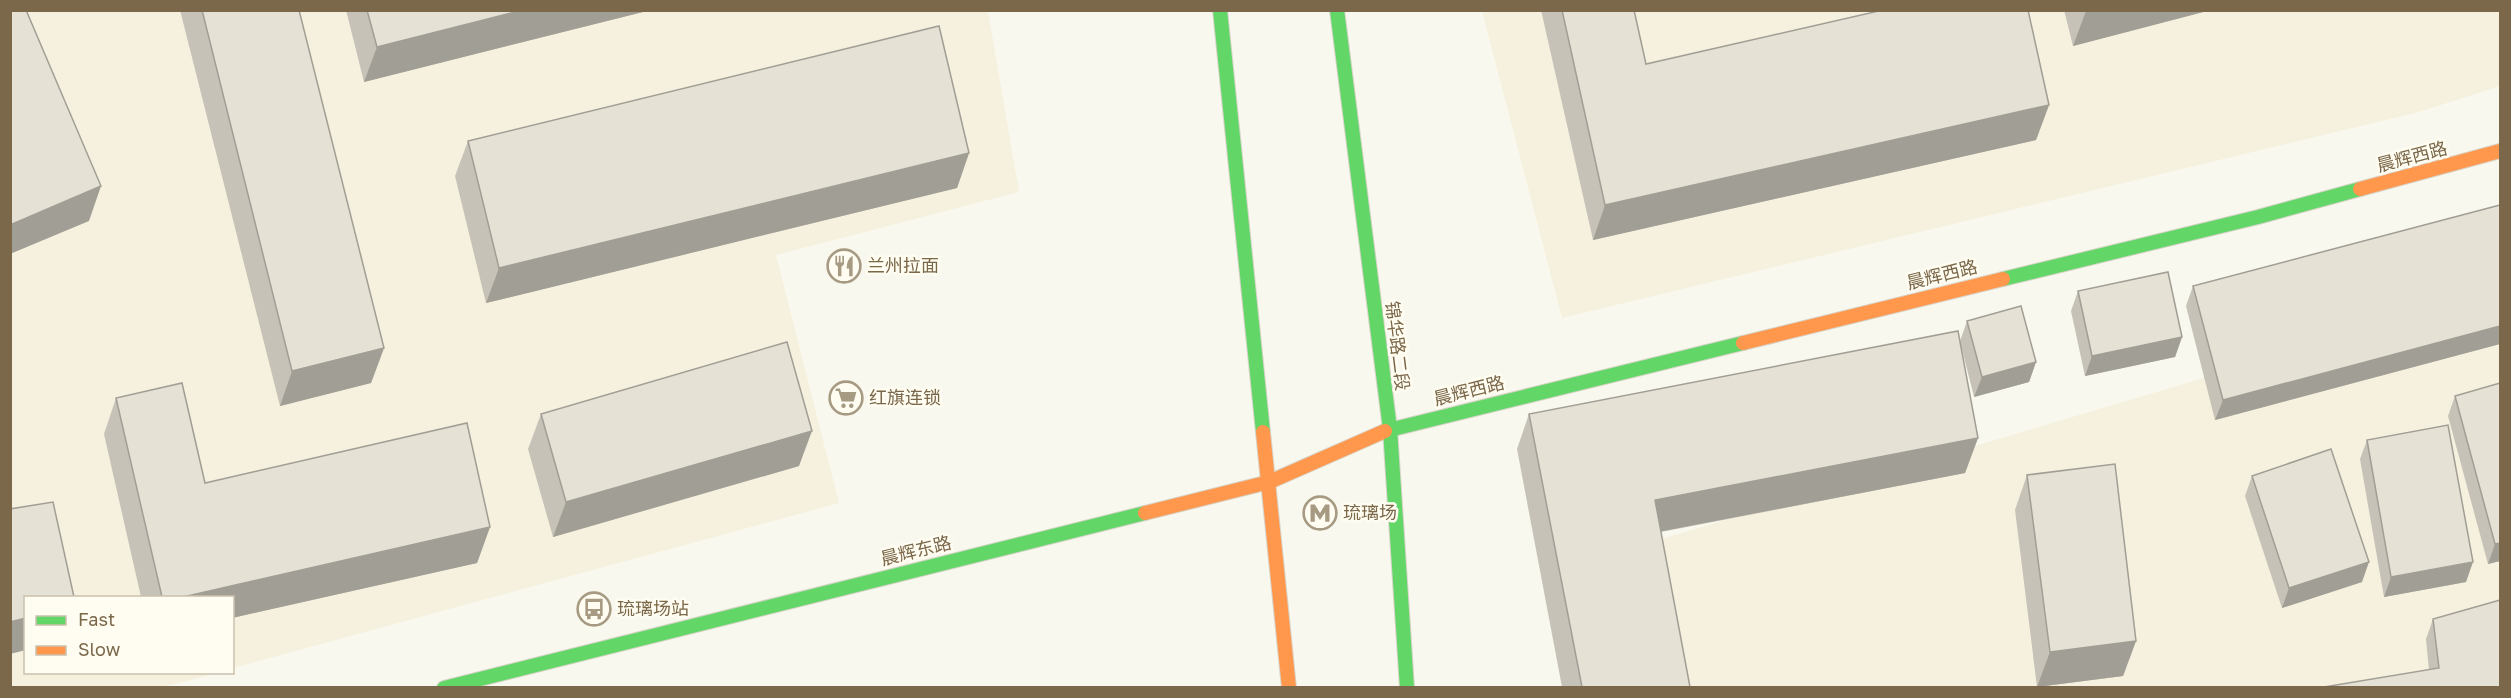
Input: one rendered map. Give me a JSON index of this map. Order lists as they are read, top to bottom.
{
  "streets": {
    "street": ["晨辉西路", "锦华路二段", "晨辉东路"]
  },
  "crossings": [
    ["晨辉西路", "锦华路二段"],
    ["晨辉西路", "晨辉东路"],
    ["锦华路二段", "晨辉东路"]
  ],
  "places": {
    "restaurant": ["兰州拉面"],
    "supermarket": ["红旗连锁"],
    "metro station": ["琉璃场"],
    "bus stop": ["琉璃场站"]
  },
  "legend": ["Fast", "Slow"]
}
